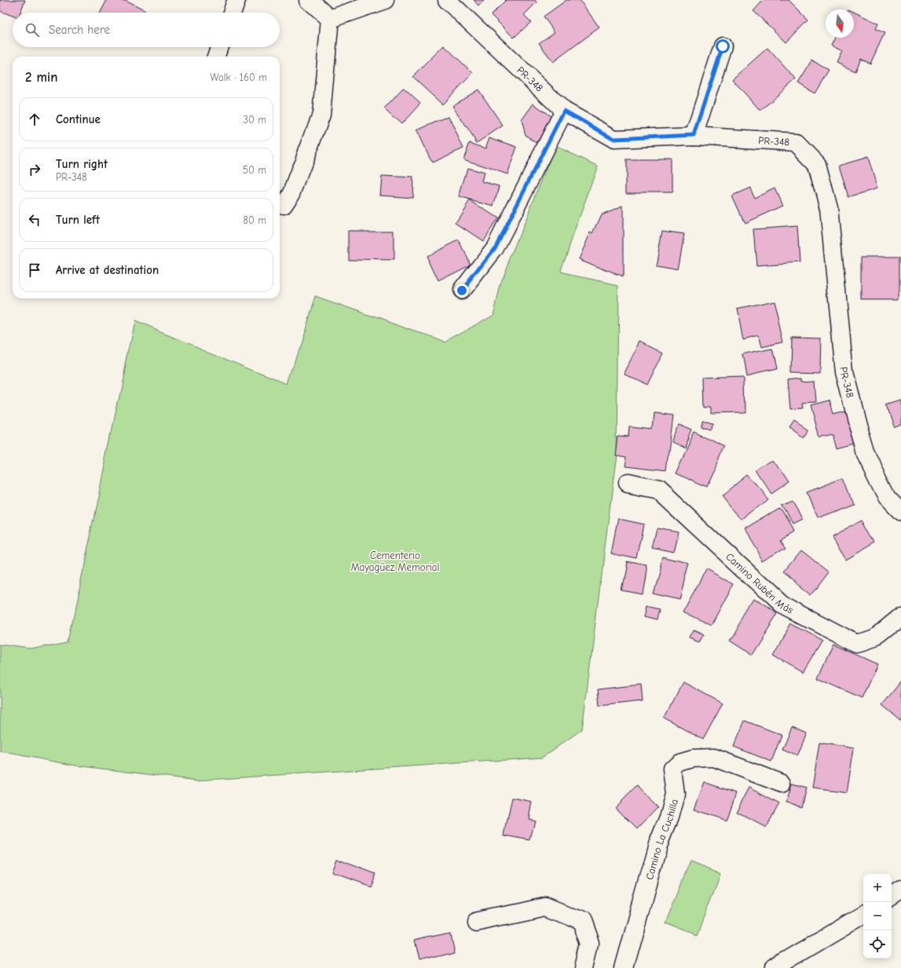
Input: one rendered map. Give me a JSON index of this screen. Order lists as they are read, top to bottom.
{
  "streets": {
    "street": ["PR-348", "Camino Rubén Más", "Camino La Cuchilla"]
  },
  "parks": ["Cementerio Mayagüez Memorial"],
  "north": "bottom",
  "page": {
    "search": "Search here",
    "heading": ["2 min", "Walk · 160 m"],
    "list": [
      ["Continue", "30 m"],
      ["Turn right", "PR-348", "50 m"],
      ["Turn left", "80 m"],
      "Arrive at destination"
    ],
    "map_buttons": ["+", "−"]
  }
}
